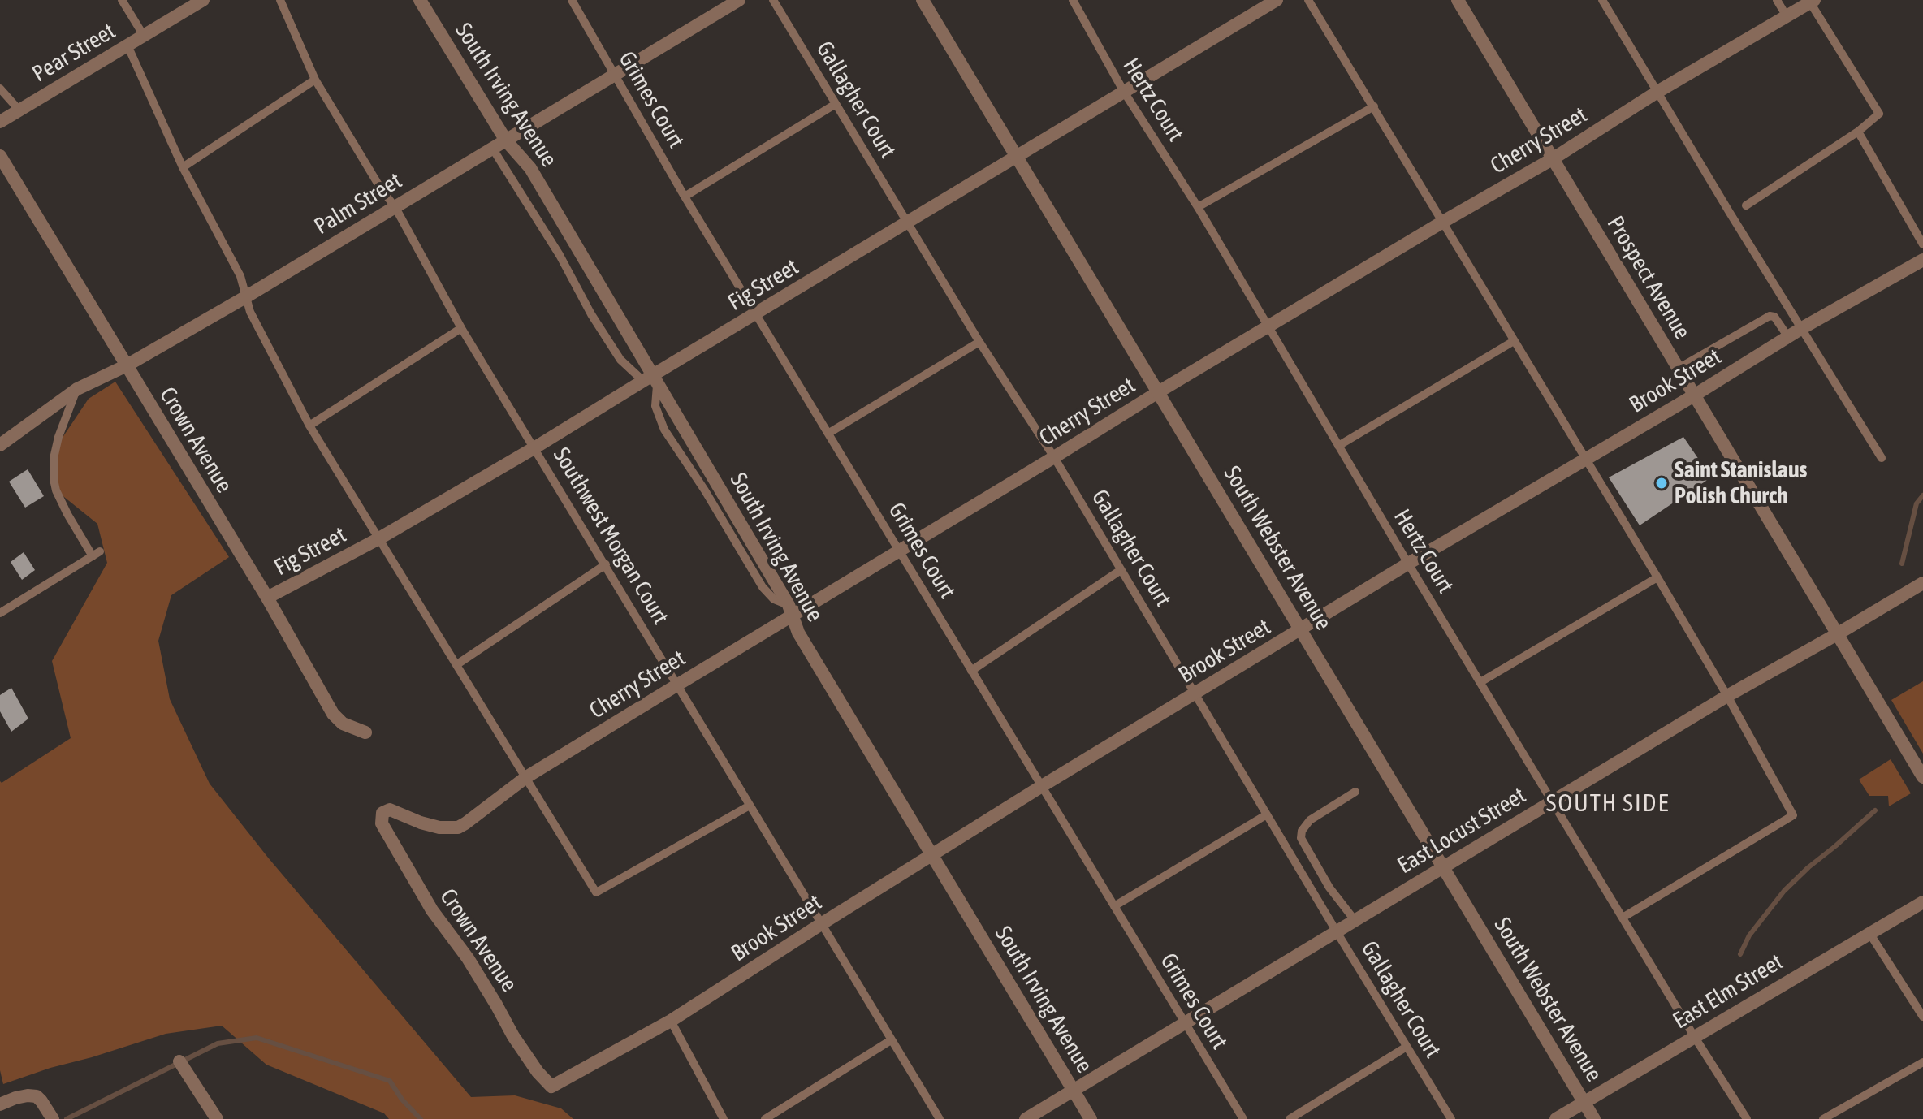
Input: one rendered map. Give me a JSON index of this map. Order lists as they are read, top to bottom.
{
  "streets": {
    "street": [
      "Pear Street",
      "South Irving Avenue",
      "Cherry Street",
      "Palm Street",
      "Prospect Avenue",
      "Fig Street",
      "Brook Street",
      "Crown Avenue",
      "South Webster Avenue",
      "East Locust Street",
      "East Elm Street"
    ],
    "lane": [
      "Grimes Court",
      "Gallagher Court",
      "Hertz Court",
      "Southwest Morgan Court"
    ]
  },
  "crossings": [
    ["South Irving Avenue", "Cherry Street"],
    ["South Irving Avenue", "Palm Street"],
    ["South Irving Avenue", "Fig Street"],
    ["South Irving Avenue", "Brook Street"],
    ["South Irving Avenue", "East Locust Street"],
    ["Grimes Court", "Cherry Street"],
    ["Grimes Court", "Palm Street"],
    ["Grimes Court", "Fig Street"],
    ["Grimes Court", "Brook Street"],
    ["Grimes Court", "East Locust Street"],
    ["Gallagher Court", "Cherry Street"],
    ["Gallagher Court", "Fig Street"],
    ["Gallagher Court", "Brook Street"],
    ["Gallagher Court", "East Locust Street"],
    ["Hertz Court", "Cherry Street"],
    ["Hertz Court", "Fig Street"],
    ["Hertz Court", "Brook Street"],
    ["Hertz Court", "East Locust Street"],
    ["Hertz Court", "East Elm Street"],
    ["Cherry Street", "Prospect Avenue"],
    ["Cherry Street", "Crown Avenue"],
    ["Cherry Street", "Southwest Morgan Court"],
    ["Cherry Street", "South Webster Avenue"],
    ["Palm Street", "Crown Avenue"],
    ["Palm Street", "Southwest Morgan Court"],
    ["Prospect Avenue", "Brook Street"],
    ["Prospect Avenue", "East Locust Street"],
    ["Fig Street", "Crown Avenue"],
    ["Fig Street", "Southwest Morgan Court"],
    ["Fig Street", "South Webster Avenue"],
    ["Brook Street", "Crown Avenue"],
    ["Brook Street", "Southwest Morgan Court"],
    ["Brook Street", "South Webster Avenue"],
    ["South Webster Avenue", "East Locust Street"],
    ["South Webster Avenue", "East Elm Street"]
  ],
  "districts": ["SOUTH SIDE"],
  "places": ["Saint Stanislaus Polish Church"]
}
